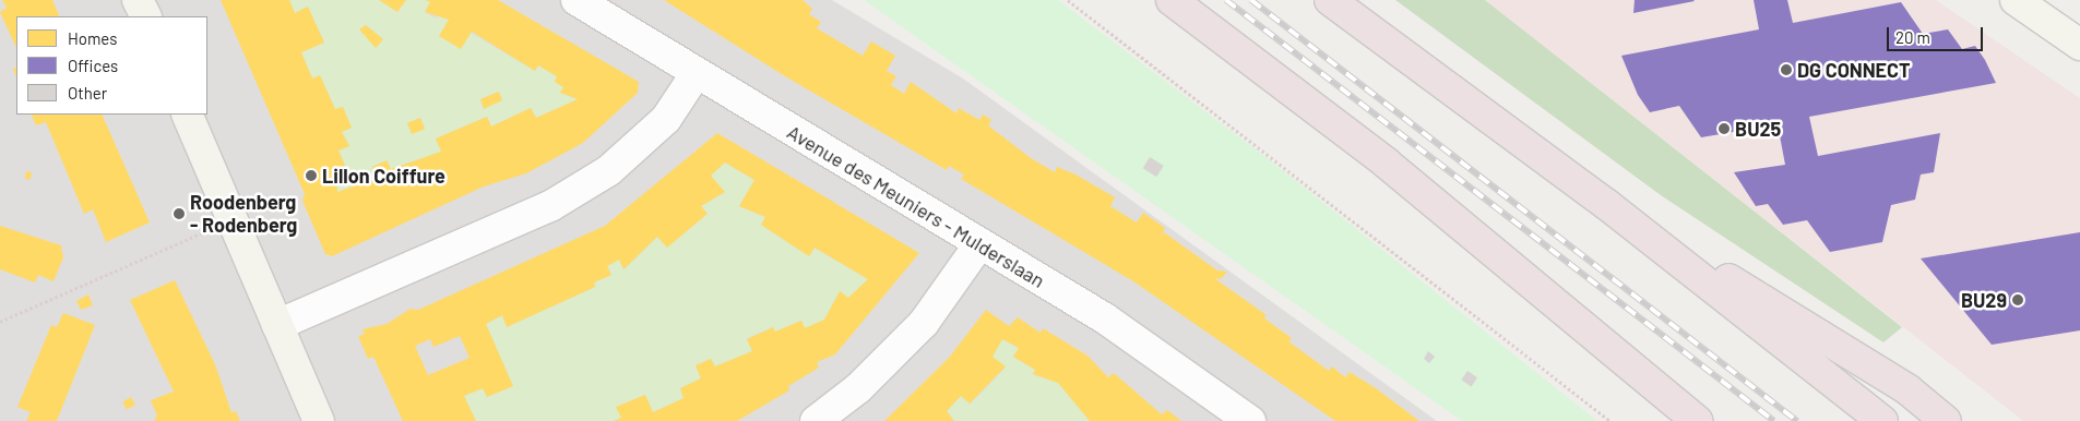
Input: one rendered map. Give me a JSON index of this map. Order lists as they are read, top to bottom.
{
  "streets": {
    "street": ["Avenue des Meuniers - Mulderslaan"]
  },
  "places": [
    "DG CONNECT",
    "BU25",
    "Lillon Coiffure",
    "Roodenberg - Rodenberg",
    "BU29"
  ],
  "legend": ["Homes", "Offices", "Other"],
  "scale_bar": "20 m"
}
